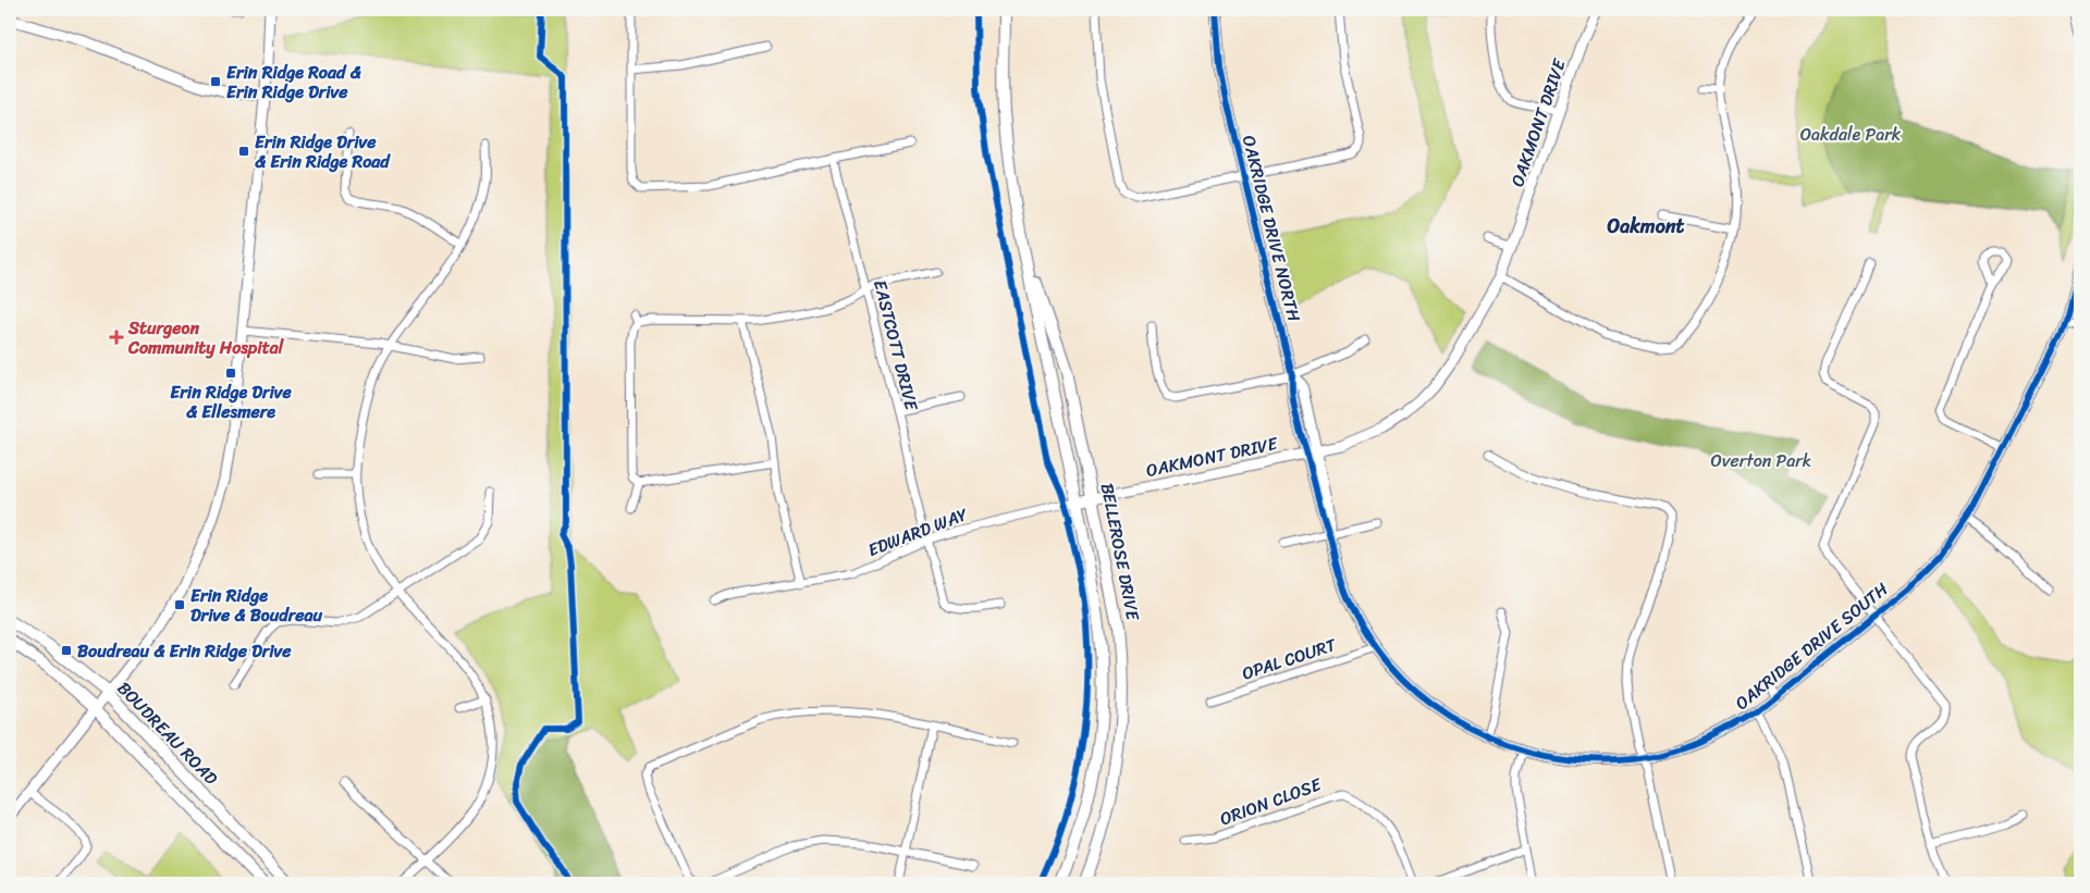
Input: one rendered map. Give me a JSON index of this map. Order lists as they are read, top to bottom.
{
  "streets": {
    "main road": ["BELLEROSE DRIVE", "BOUDREAU ROAD"],
    "street": [
      "OAKMONT DRIVE",
      "OAKRIDGE DRIVE NORTH",
      "EASTCOTT DRIVE",
      "EDWARD WAY",
      "OAKRIDGE DRIVE SOUTH",
      "OPAL COURT",
      "ORION CLOSE"
    ]
  },
  "crossings": [
    ["OAKMONT DRIVE", "OAKRIDGE DRIVE NORTH"],
    ["OAKMONT DRIVE", "EDWARD WAY"],
    ["OAKMONT DRIVE", "BELLEROSE DRIVE"],
    ["OAKMONT DRIVE", "OAKRIDGE DRIVE SOUTH"],
    ["OAKRIDGE DRIVE NORTH", "OAKRIDGE DRIVE SOUTH"],
    ["EASTCOTT DRIVE", "EDWARD WAY"],
    ["EDWARD WAY", "BELLEROSE DRIVE"],
    ["OAKRIDGE DRIVE SOUTH", "OPAL COURT"]
  ],
  "districts": ["Oakmont"],
  "parks": ["Oakdale Park", "Overton Park"],
  "places": {
    "transit": [
      "Erin Ridge Road & Erin Ridge Drive",
      "Erin Ridge Drive & Erin Ridge Road",
      "Erin Ridge Drive & Ellesmere",
      "Erin Ridge Drive & Boudreau",
      "Boudreau & Erin Ridge Drive"
    ],
    "health": ["Sturgeon Community Hospital"]
  }
}
